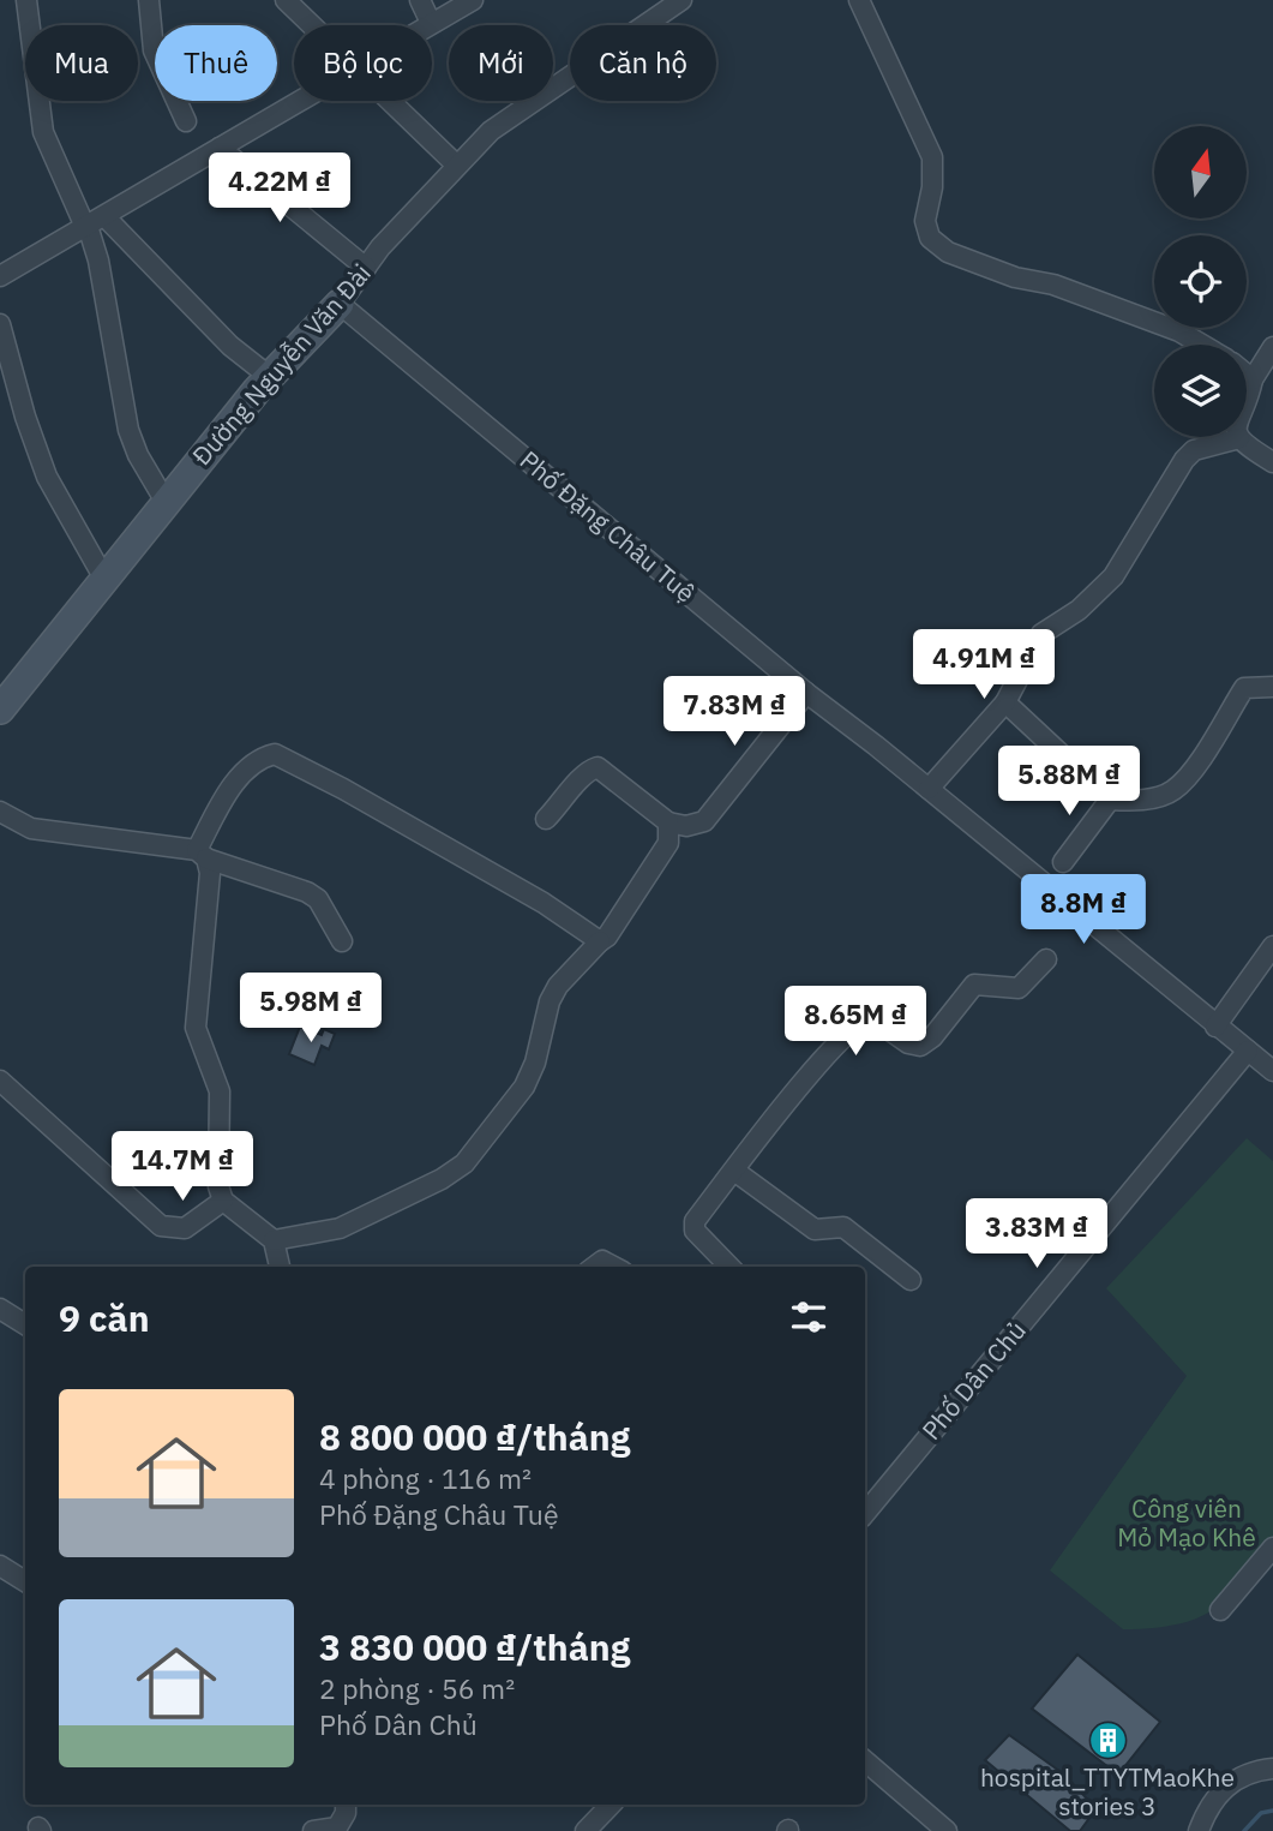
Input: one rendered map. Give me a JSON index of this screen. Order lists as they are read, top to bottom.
{
  "streets": {
    "street": ["Đường Nguyễn Văn Đài", "Phố Đặng Châu Tuệ", "Phố Dân Chủ"]
  },
  "crossings": [
    ["Đường Nguyễn Văn Đài", "Phố Đặng Châu Tuệ"]
  ],
  "parks": ["Công viên Mỏ Mạo Khê"],
  "places": {
    "building": ["hospital_TTYTMaoKhe stories 3"]
  },
  "north": "top",
  "page": {
    "chip": [
      "Mua",
      "Thuê",
      "Bộ lọc",
      "Mới",
      "Căn hộ"
    ],
    "price": [
      "4.22M ₫",
      "4.91M ₫",
      "7.83M ₫",
      "5.88M ₫",
      "8.8M ₫",
      "5.98M ₫",
      "8.65M ₫",
      "14.7M ₫",
      "3.83M ₫"
    ],
    "heading": "9 căn",
    "list": [
      {
        "name": "8 800 000 ₫/tháng",
        "note": "4 phòng · 116 m² · Phố Đặng Châu Tuệ"
      },
      {
        "name": "3 830 000 ₫/tháng",
        "note": "2 phòng · 56 m² · Phố Dân Chủ"
      }
    ]
  }
}
